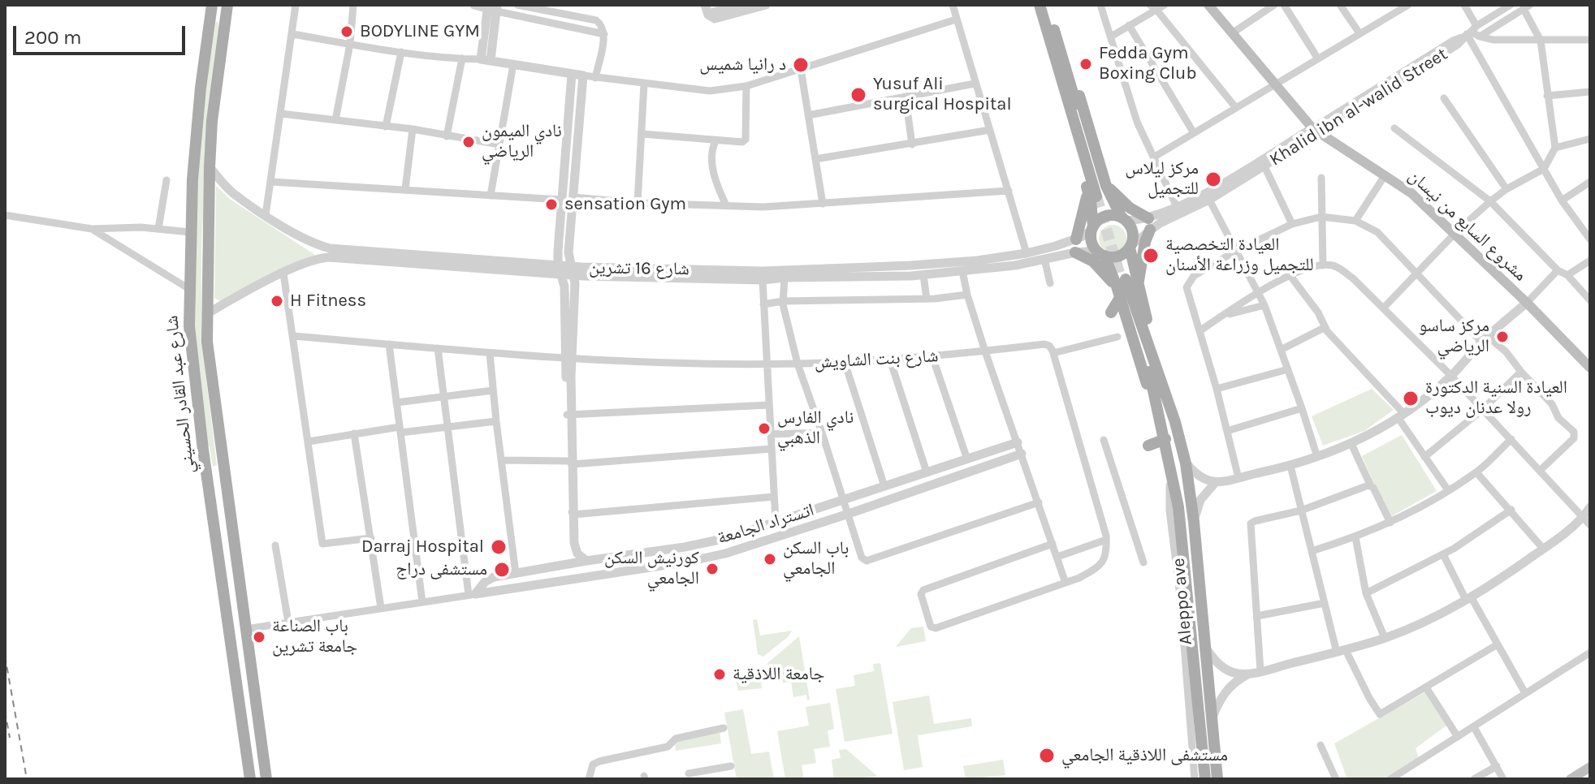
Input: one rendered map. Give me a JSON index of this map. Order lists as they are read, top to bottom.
{
  "streets": {
    "main road": ["مشروع السابع من نيسان", "شارع عبد القادر الحسيني", "Aleppo ave"],
    "street": [
      "Khalid ibn al-walid Street",
      "شارع 16 تشرين",
      "شارع بنت الشاويش",
      "اتستراد الجامعة"
    ]
  },
  "crossings": [
    ["Khalid ibn al-walid Street", "مشروع السابع من نيسان"],
    ["Khalid ibn al-walid Street", "شارع 16 تشرين"],
    ["شارع 16 تشرين", "شارع عبد القادر الحسيني"]
  ],
  "places": [
    "BODYLINE GYM",
    "Fedda Gym Boxing Club",
    "د رانيا شميس",
    "Yusuf Ali surgical Hospital",
    "نادي الميمون الرياضي",
    "مركز ليلاس للتجميل",
    "sensation Gym",
    "العيادة التخصصية للتجميل وزراعة الأسنان",
    "H Fitness",
    "مركز ساسو الرياضي",
    "العيادة السنية الدكتورة رولا عدنان ديوب",
    "نادي الفارس الذهبي",
    "Darraj Hospital",
    "باب السكن الجامعي",
    "كورنيش السكن الجامعي",
    "مستشفى دراج",
    "باب الصناعة جامعة تشرين",
    "جامعة اللاذقية",
    "مستشفى اللاذقية الجامعي"
  ],
  "scale_bar": "200 m"
}
